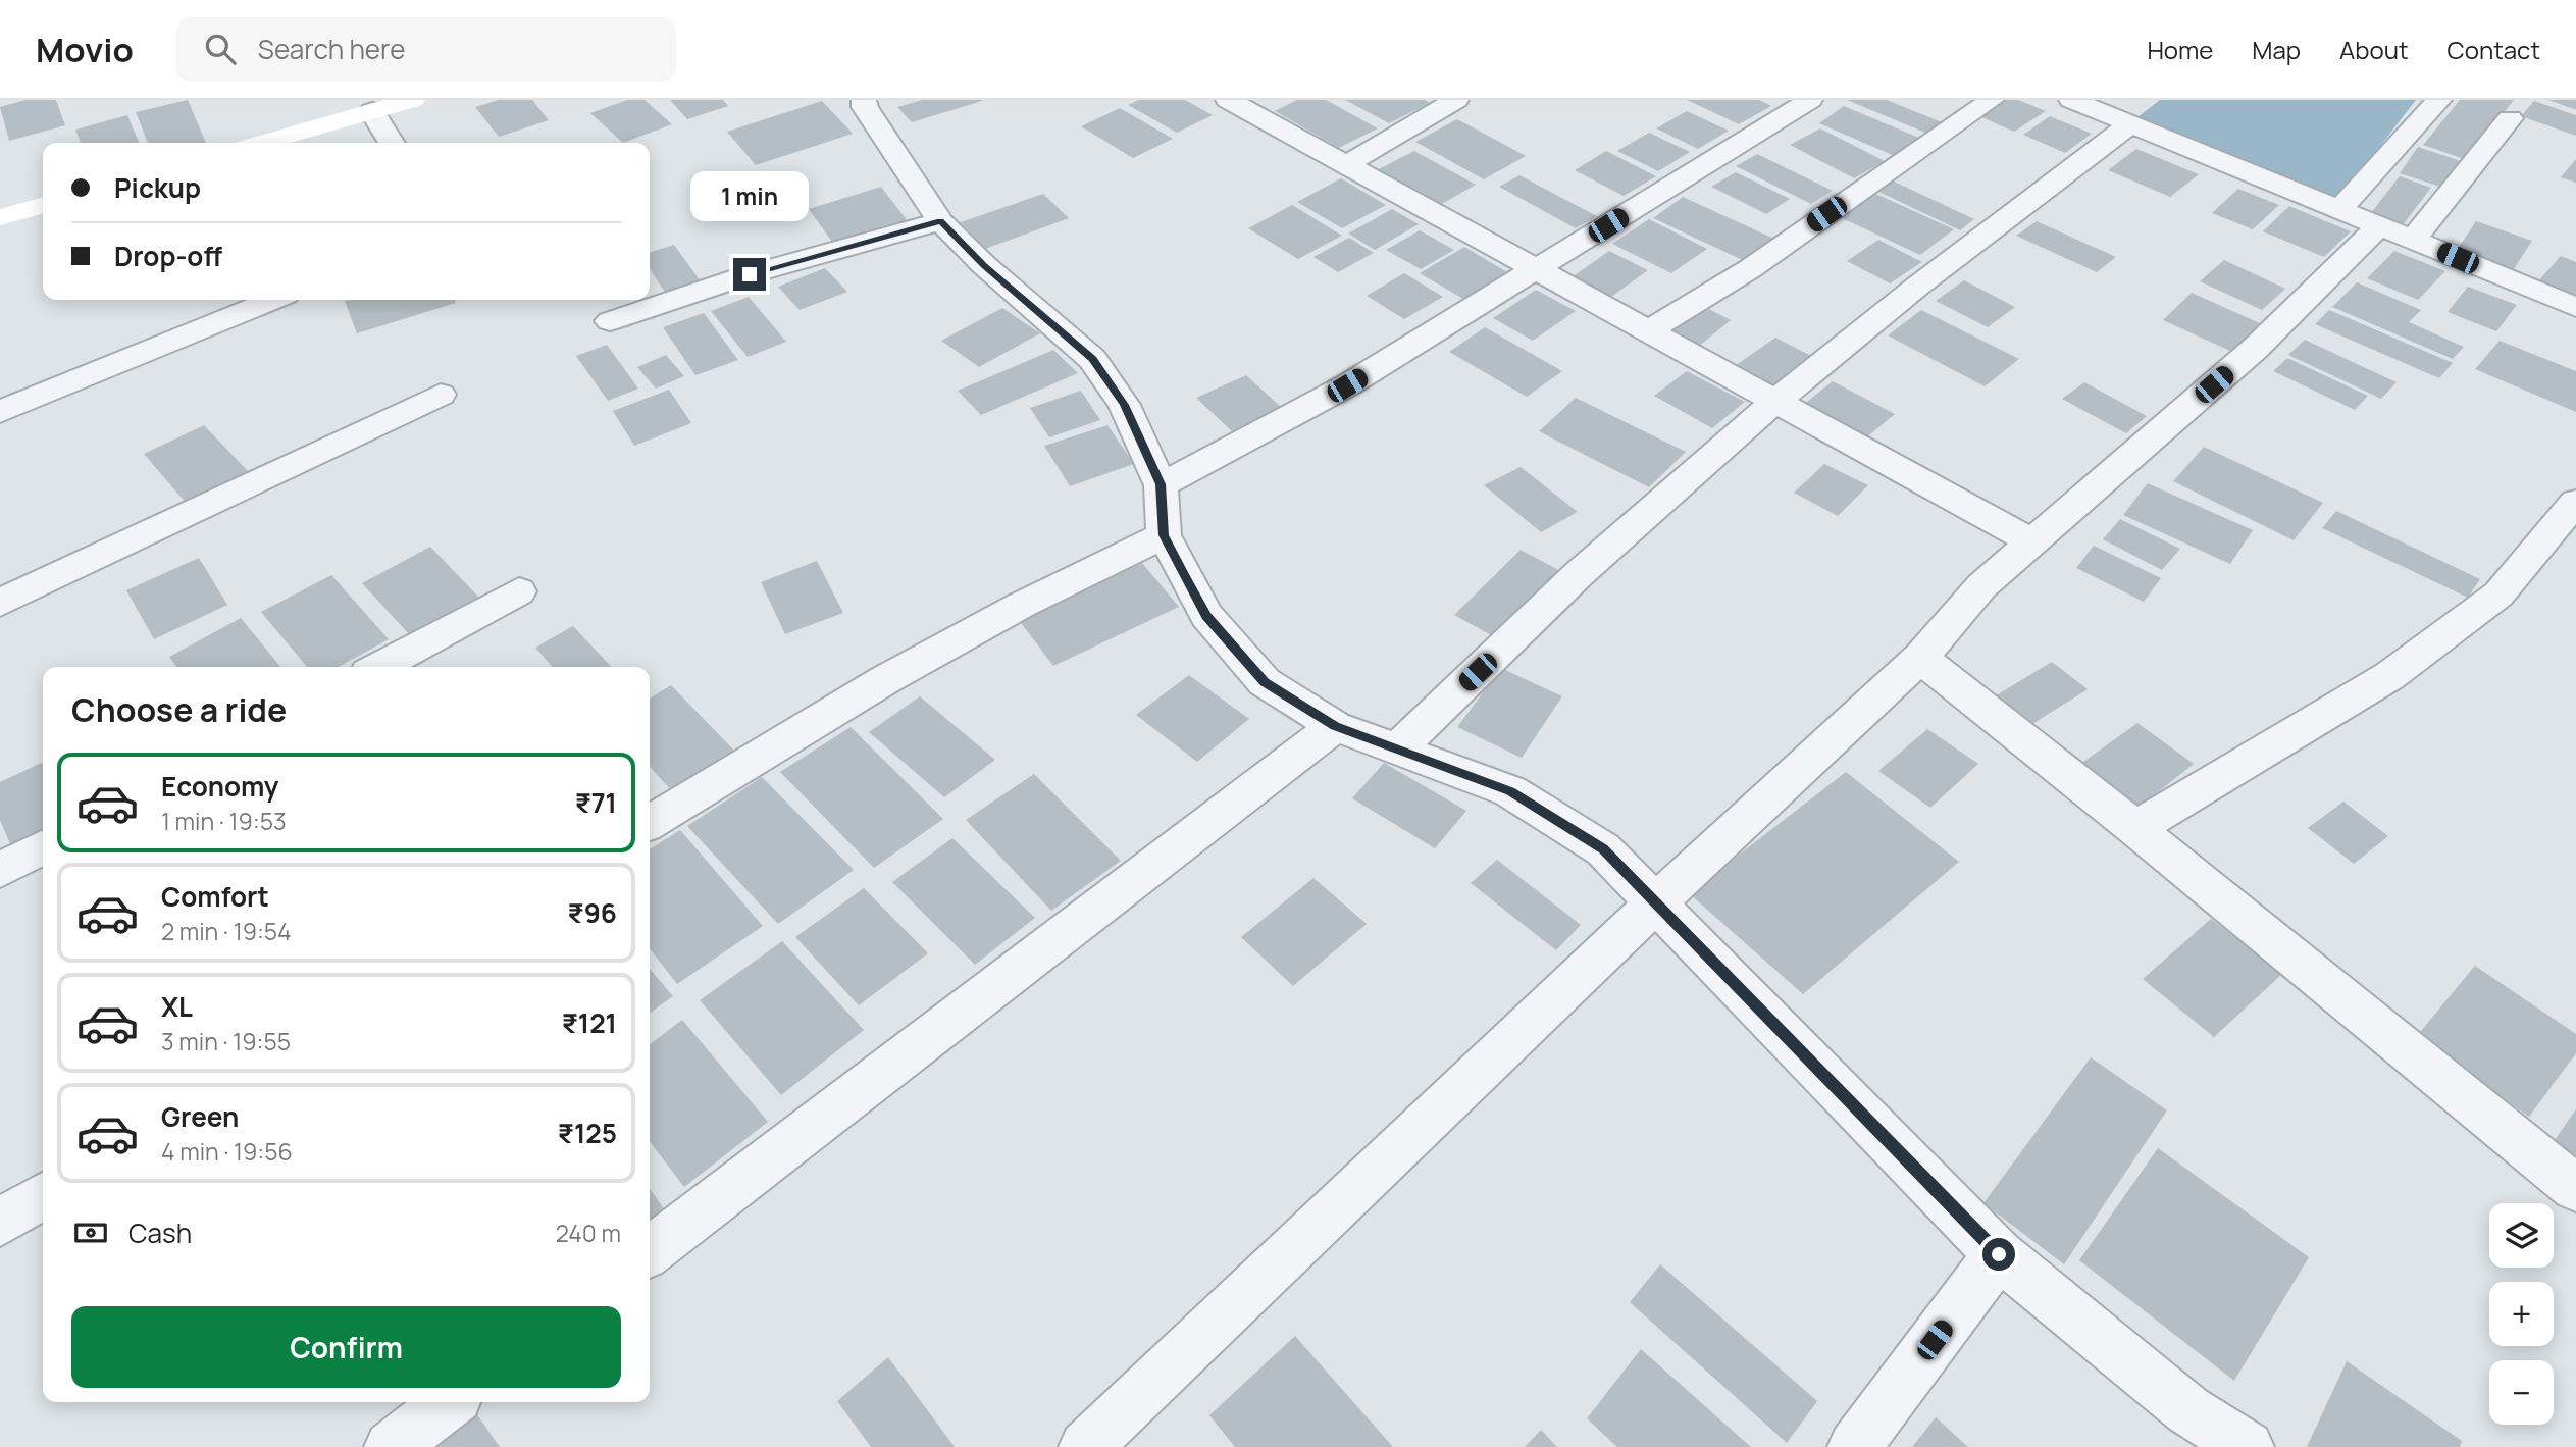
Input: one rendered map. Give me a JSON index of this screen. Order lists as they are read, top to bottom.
{
  "page": {
    "header": "Movio",
    "search": "Search here",
    "nav": [
      "Home",
      "Map",
      "About",
      "Contact"
    ],
    "banner": ["Pickup", "Drop-off"],
    "bubble": "1 min",
    "heading": "Choose a ride",
    "list": [
      {
        "name": "Economy",
        "note": "1 min · 19:53",
        "value": "₹71"
      },
      {
        "name": "Comfort",
        "note": "2 min · 19:54",
        "value": "₹96"
      },
      {
        "name": "XL",
        "note": "3 min · 19:55",
        "value": "₹121"
      },
      {
        "name": "Green",
        "note": "4 min · 19:56",
        "value": "₹125"
      }
    ],
    "pay": ["Cash", "240 m"],
    "map_buttons": ["+", "−"],
    "buttons": "Confirm"
  }
}
